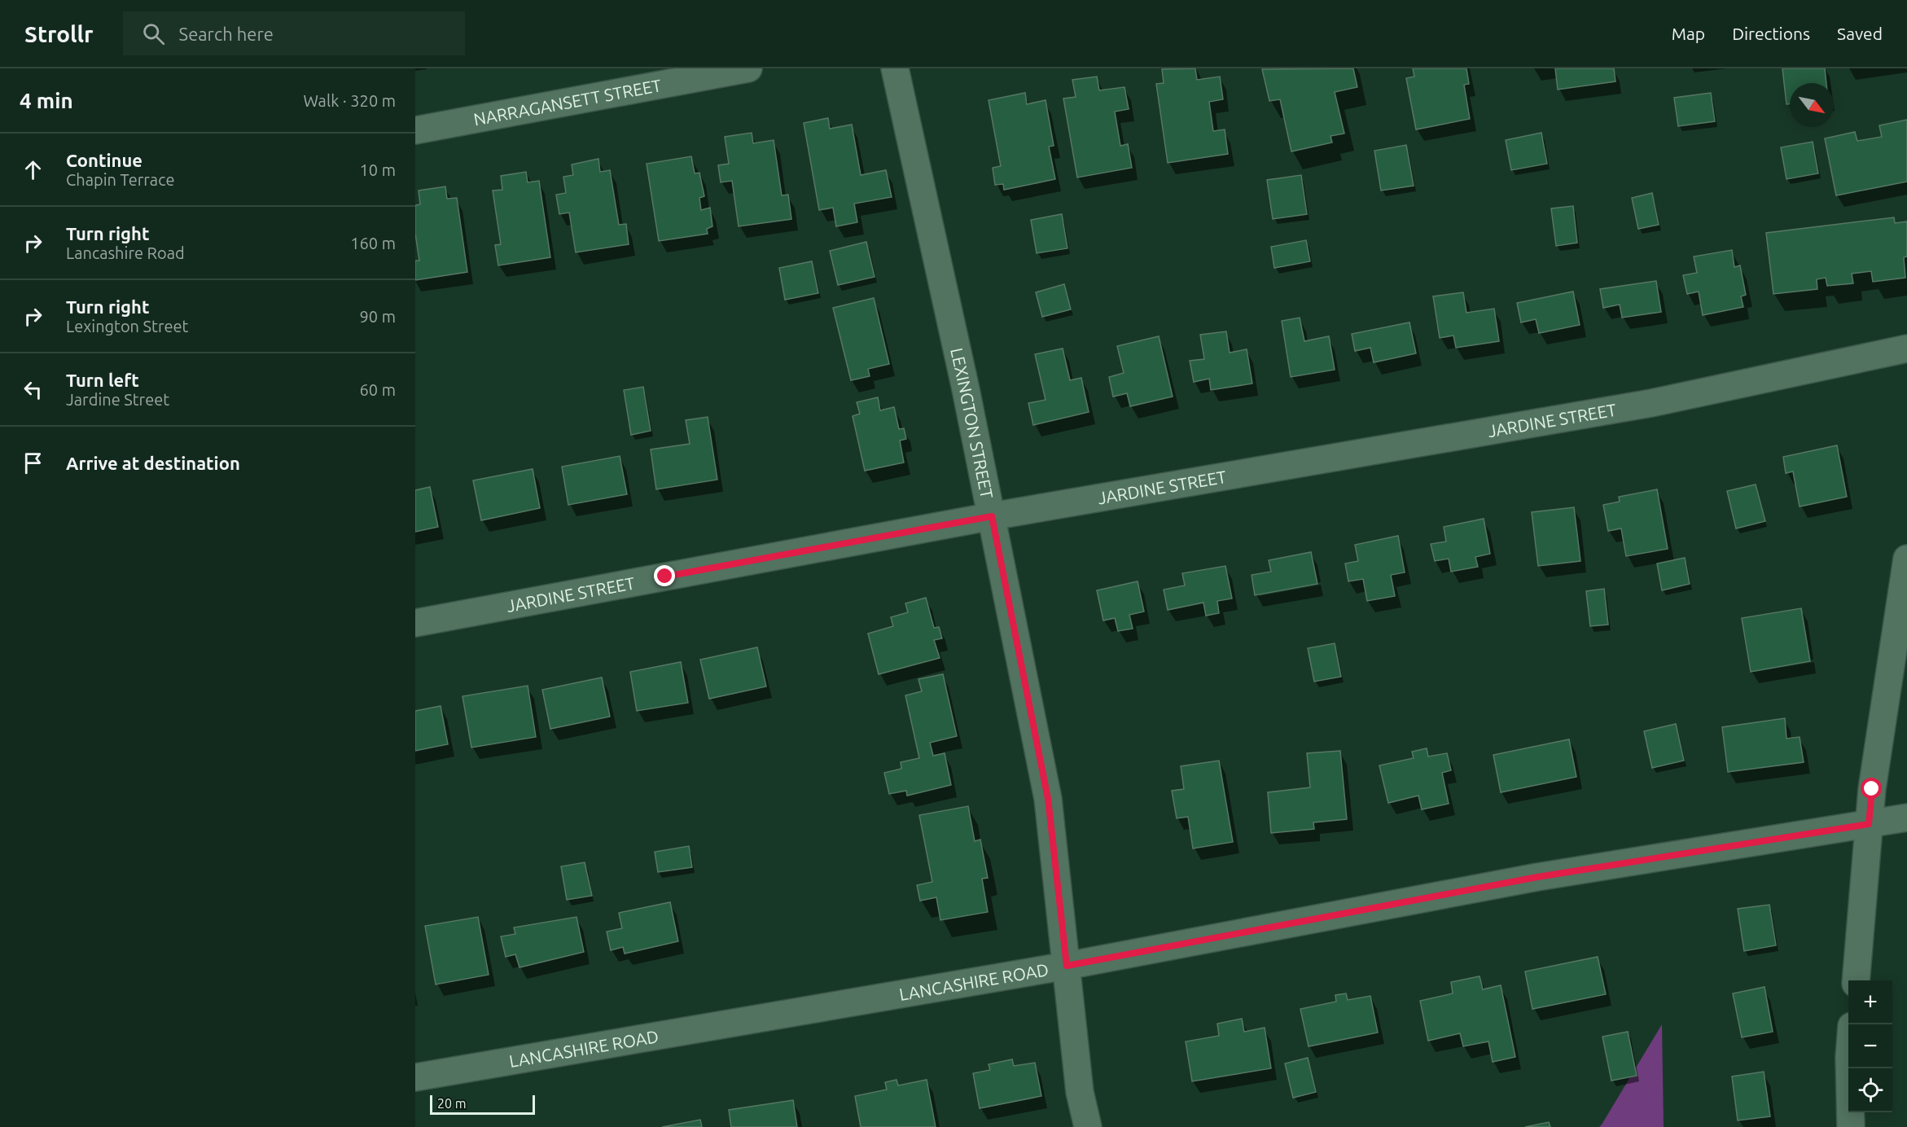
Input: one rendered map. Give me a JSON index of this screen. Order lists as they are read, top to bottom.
{
  "streets": {
    "street": [
      "NARRAGANSETT STREET",
      "JARDINE STREET",
      "LEXINGTON STREET",
      "LANCASHIRE ROAD"
    ]
  },
  "crossings": [
    ["JARDINE STREET", "LEXINGTON STREET"],
    ["LEXINGTON STREET", "LANCASHIRE ROAD"]
  ],
  "scale_bar": "20 m",
  "north": "bottom right",
  "page": {
    "header": "Strollr",
    "search": "Search here",
    "nav": ["Map", "Directions", "Saved"],
    "heading": ["4 min", "Walk · 320 m"],
    "list": [
      ["Continue", "Chapin Terrace", "10 m"],
      ["Turn right", "Lancashire Road", "160 m"],
      ["Turn right", "Lexington Street", "90 m"],
      ["Turn left", "Jardine Street", "60 m"],
      "Arrive at destination"
    ],
    "map_buttons": ["+", "−"],
    "scale": "20 m"
  }
}
